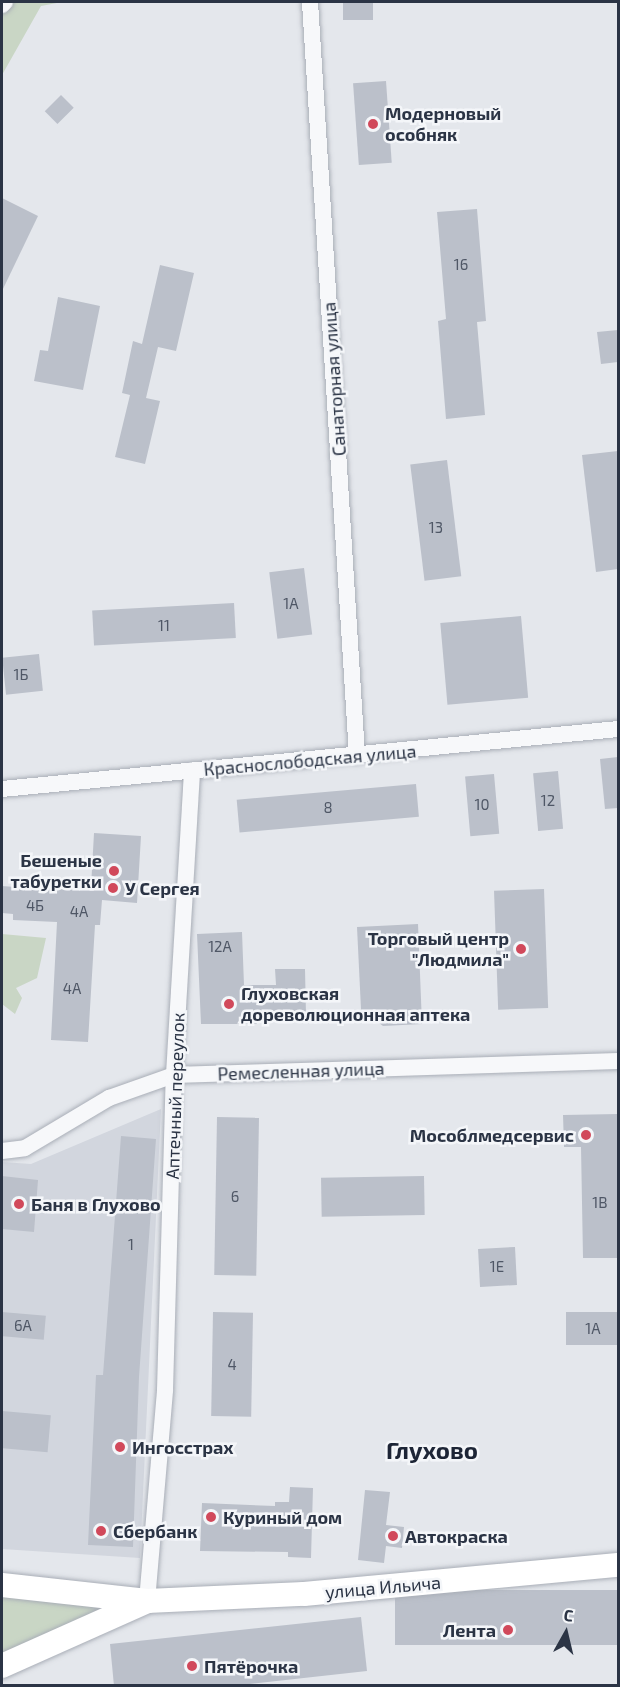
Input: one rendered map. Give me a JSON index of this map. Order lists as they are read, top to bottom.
{
  "streets": {
    "main road": ["улица Ильича"],
    "street": [
      "Санаторная улица",
      "Краснослободская улица",
      "Ремесленная улица",
      "Аптечный переулок"
    ]
  },
  "crossings": [
    ["Санаторная улица", "Краснослободская улица"],
    ["Краснослободская улица", "Аптечный переулок"],
    ["Ремесленная улица", "Аптечный переулок"],
    ["Аптечный переулок", "улица Ильича"]
  ],
  "districts": ["Глухово"],
  "places": [
    "Модерновый особняк",
    "Бешеные табуретки",
    "У Сергея",
    "Торговый центр \"Людмила\"",
    "Глуховская дореволюционная аптека",
    "Мособлмедсервис",
    "Баня в Глухово",
    "Ингосстрах",
    "Куриный дом",
    "Сбербанк",
    "Автокраска",
    "Лента",
    "Пятёрочка"
  ],
  "house_numbers": [
    "16",
    "13",
    "1А",
    "11",
    "1Б",
    "12",
    "10",
    "8",
    "4Б",
    "4А",
    "12А",
    "4А",
    "6",
    "1В",
    "1",
    "1Е",
    "6А",
    "1А",
    "4"
  ],
  "north": "top"
}
